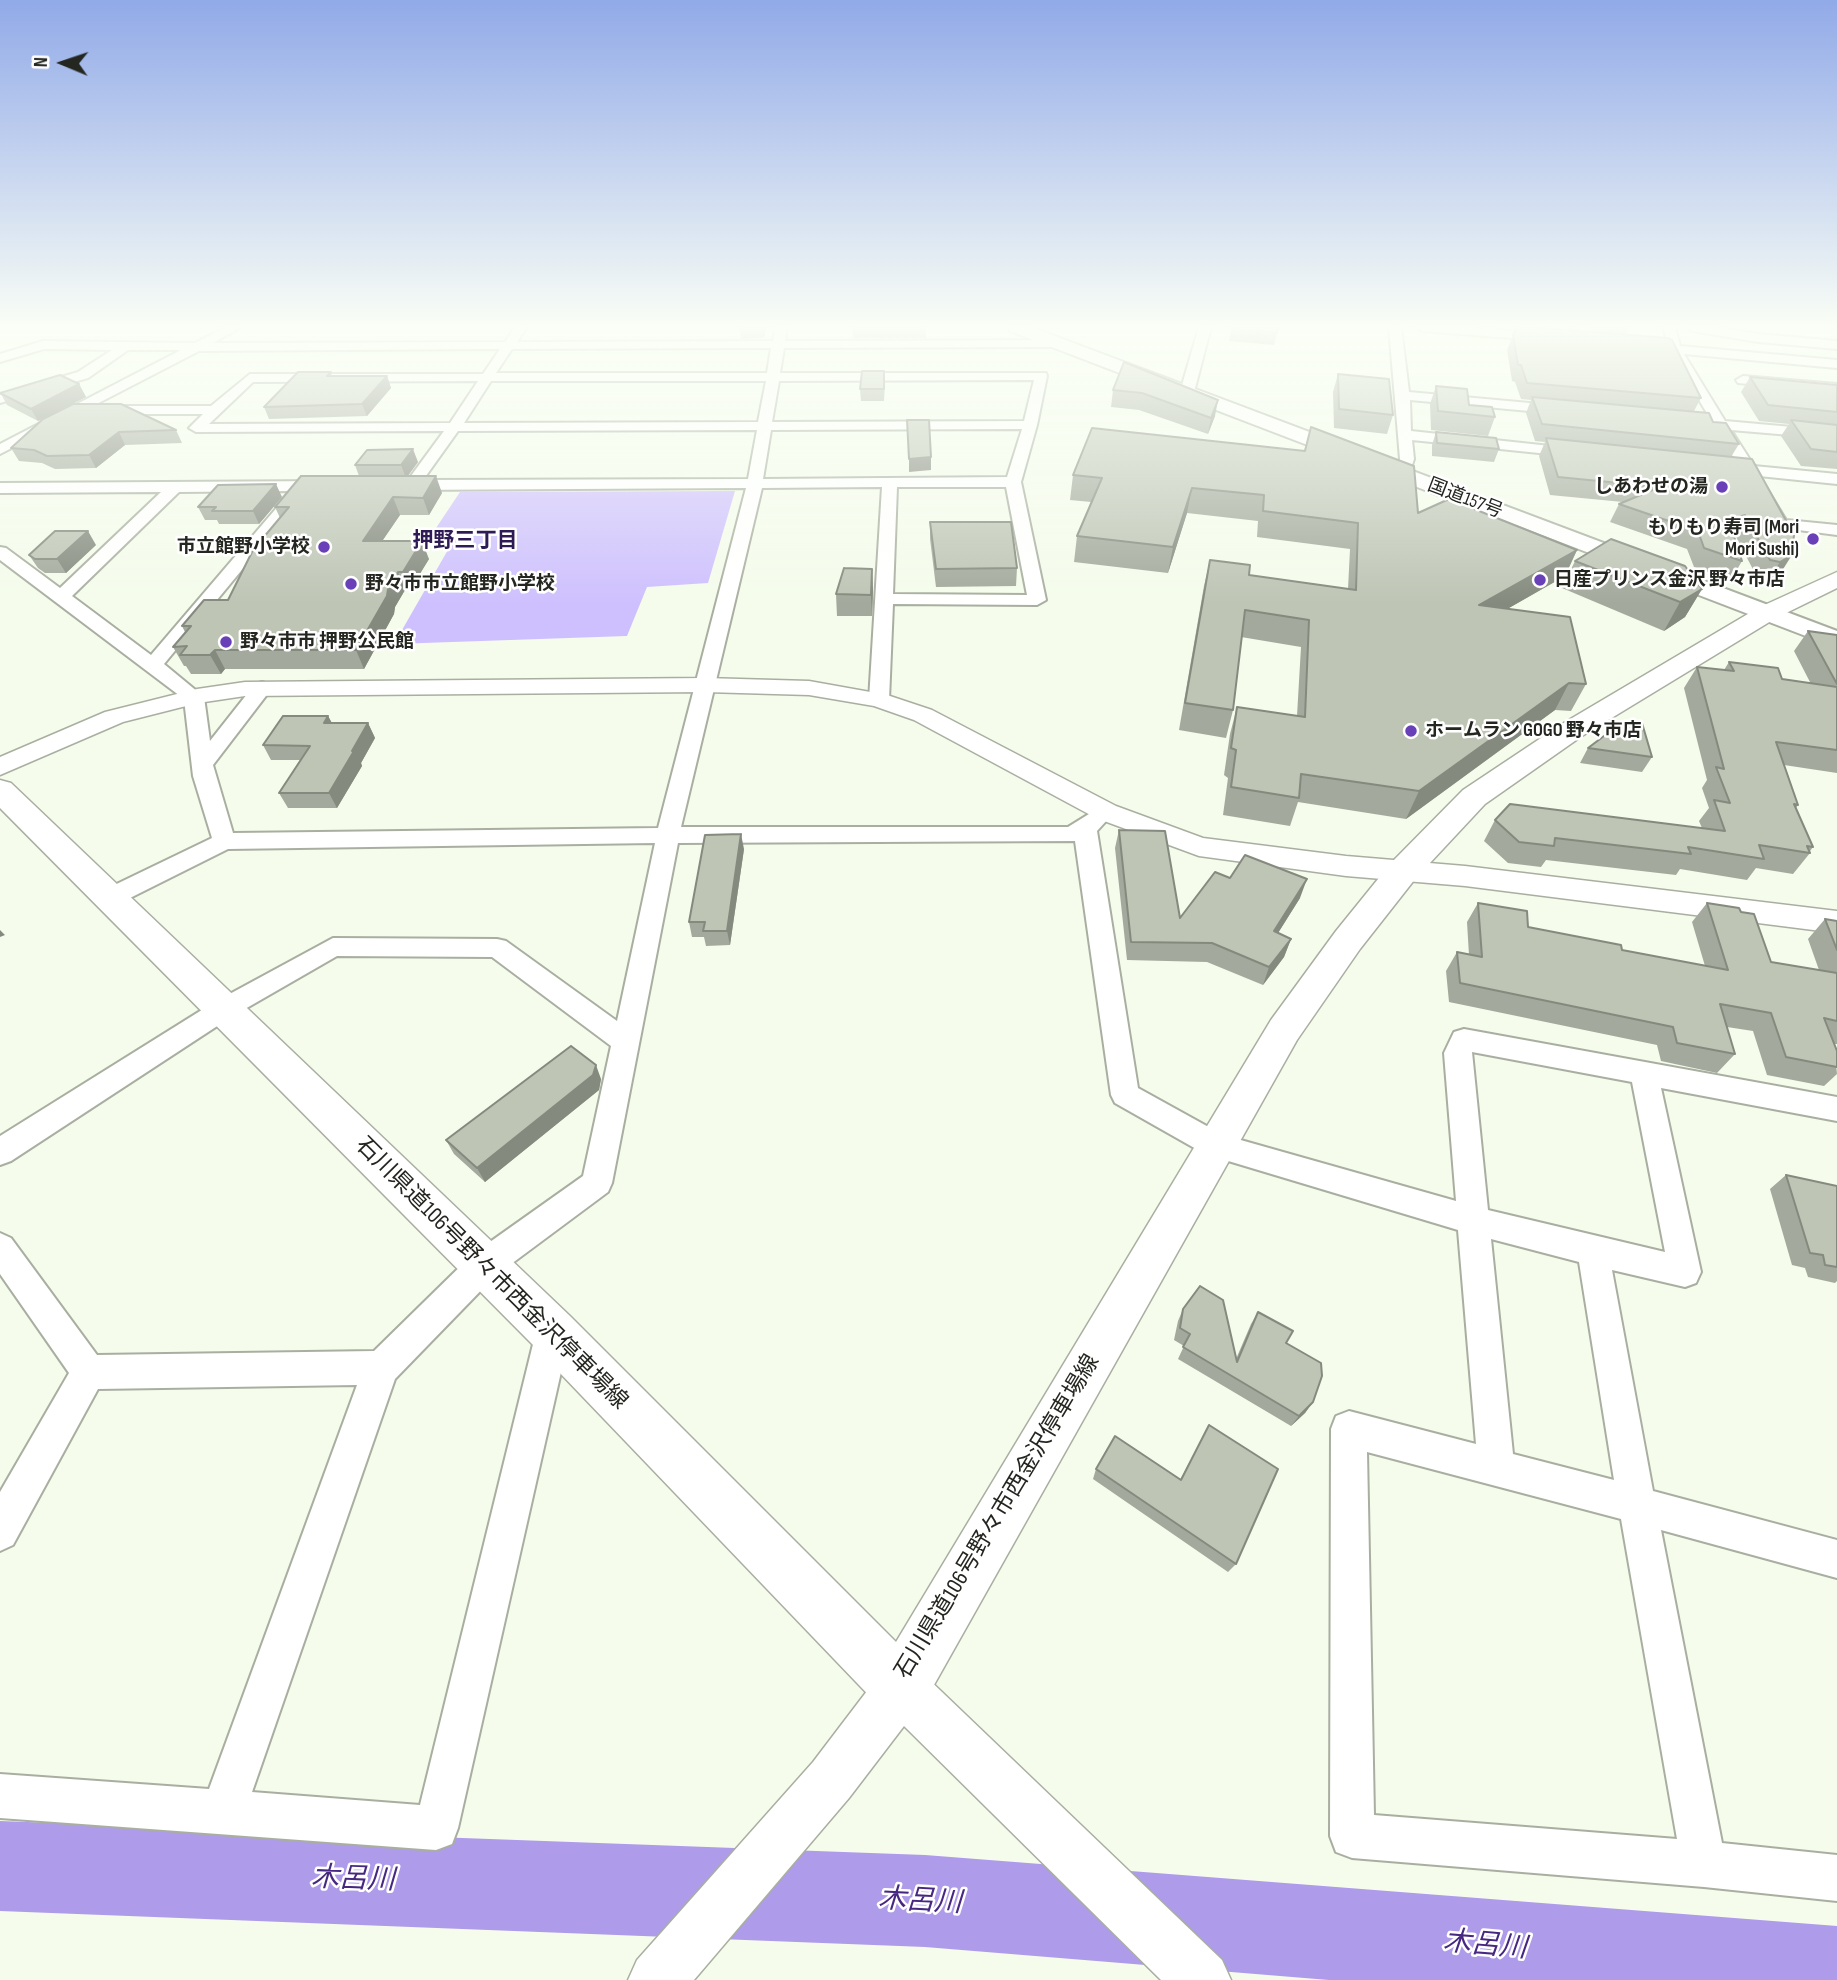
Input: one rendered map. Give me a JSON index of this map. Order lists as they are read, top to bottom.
{
  "streets": {
    "highway": ["国道157号"],
    "main road": ["石川県道106号野々市西金沢停車場線"]
  },
  "crossings": [
    ["国道157号", "石川県道106号野々市西金沢停車場線"]
  ],
  "districts": ["押野三丁目"],
  "water": ["木呂川"],
  "places": [
    "しあわせの湯",
    "もりもり寿司 (Mori Mori Sushi)",
    "市立館野小学校",
    "日産プリンス金沢 野々市店",
    "野々市市立館野小学校",
    "野々市市 押野公民館",
    "ホームラン GOGO 野々市店"
  ],
  "north": "left"
}
